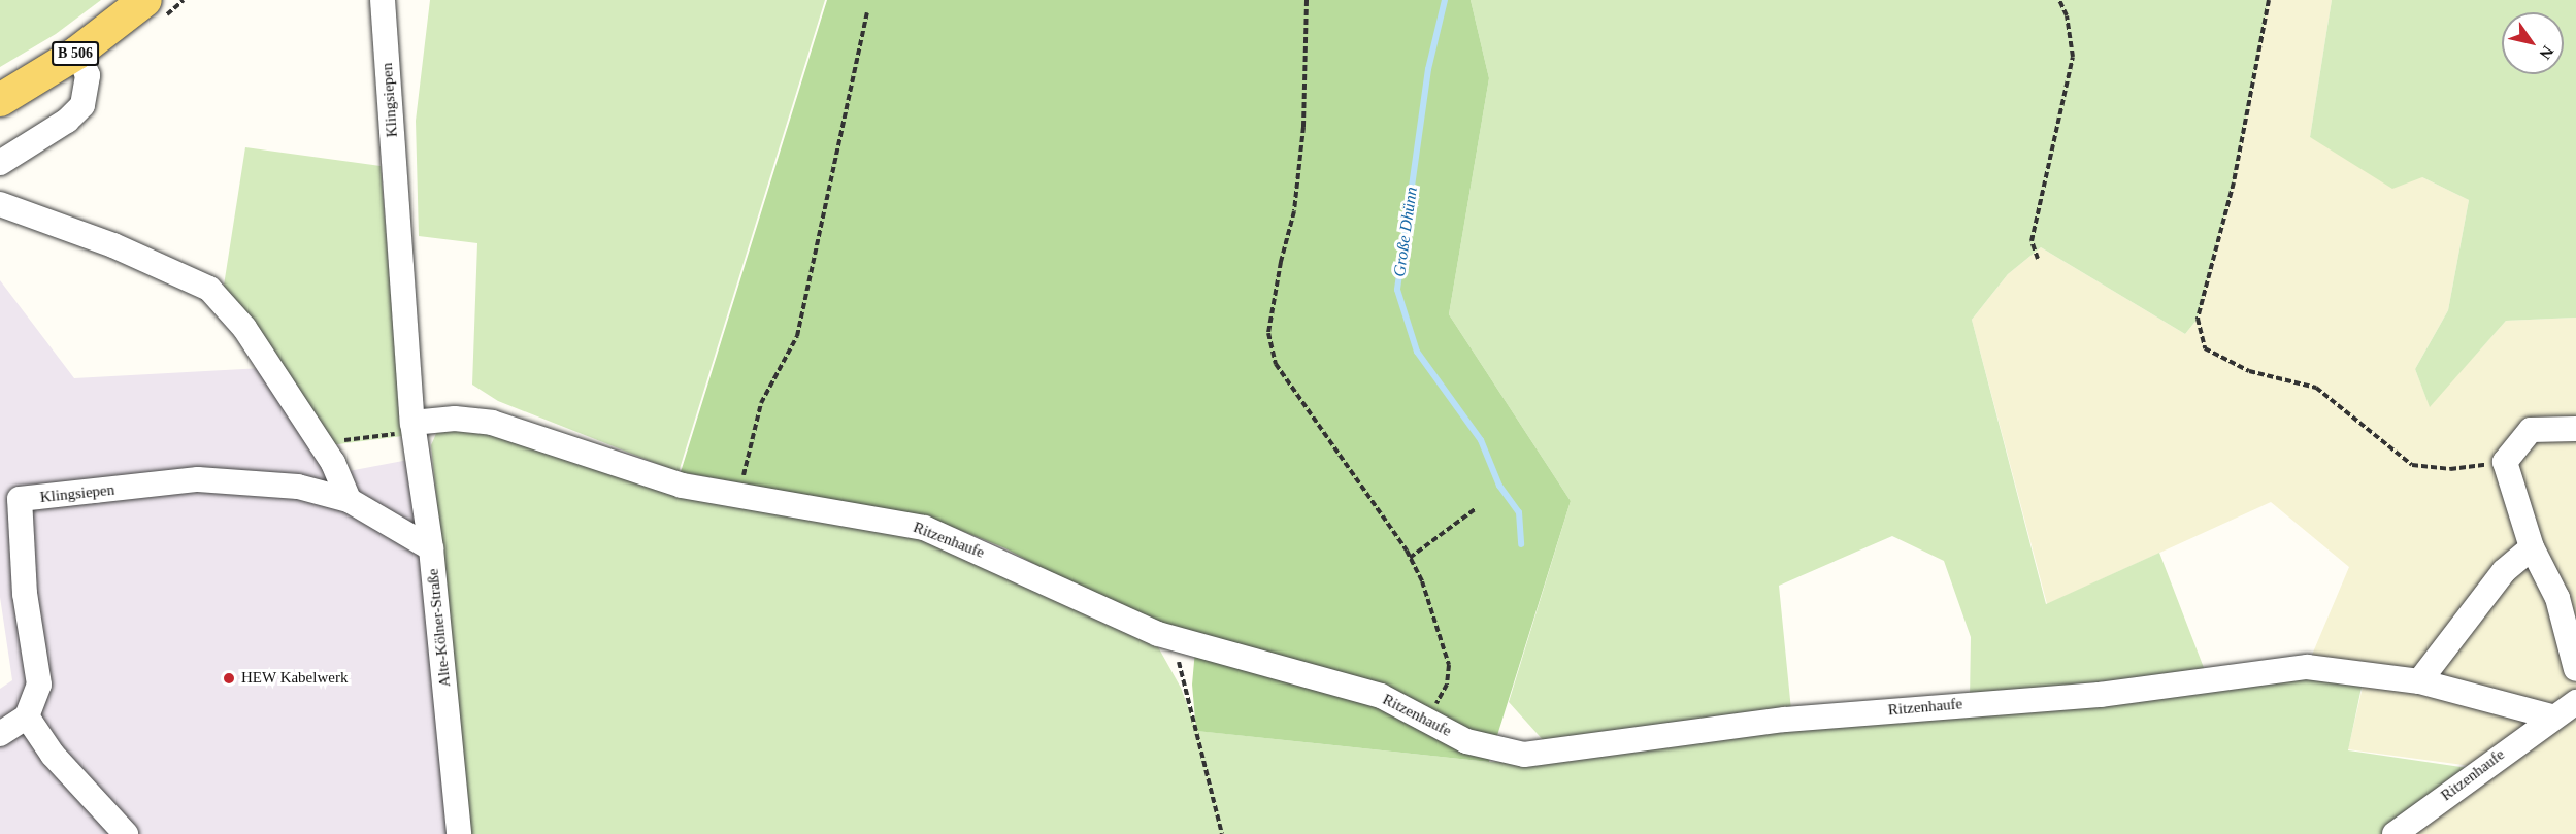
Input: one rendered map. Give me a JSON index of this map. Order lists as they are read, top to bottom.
{
  "streets": {
    "main road": ["B 506"],
    "street": ["Klingsiepen", "Ritzenhaufe", "Alte-Kölner-Straße"]
  },
  "crossings": [
    ["Klingsiepen", "Ritzenhaufe"],
    ["Klingsiepen", "Alte-Kölner-Straße"],
    ["Ritzenhaufe", "Alte-Kölner-Straße"]
  ],
  "water": ["Große Dhünn"],
  "places": ["HEW Kabelwerk"],
  "north": "bottom right"
}
